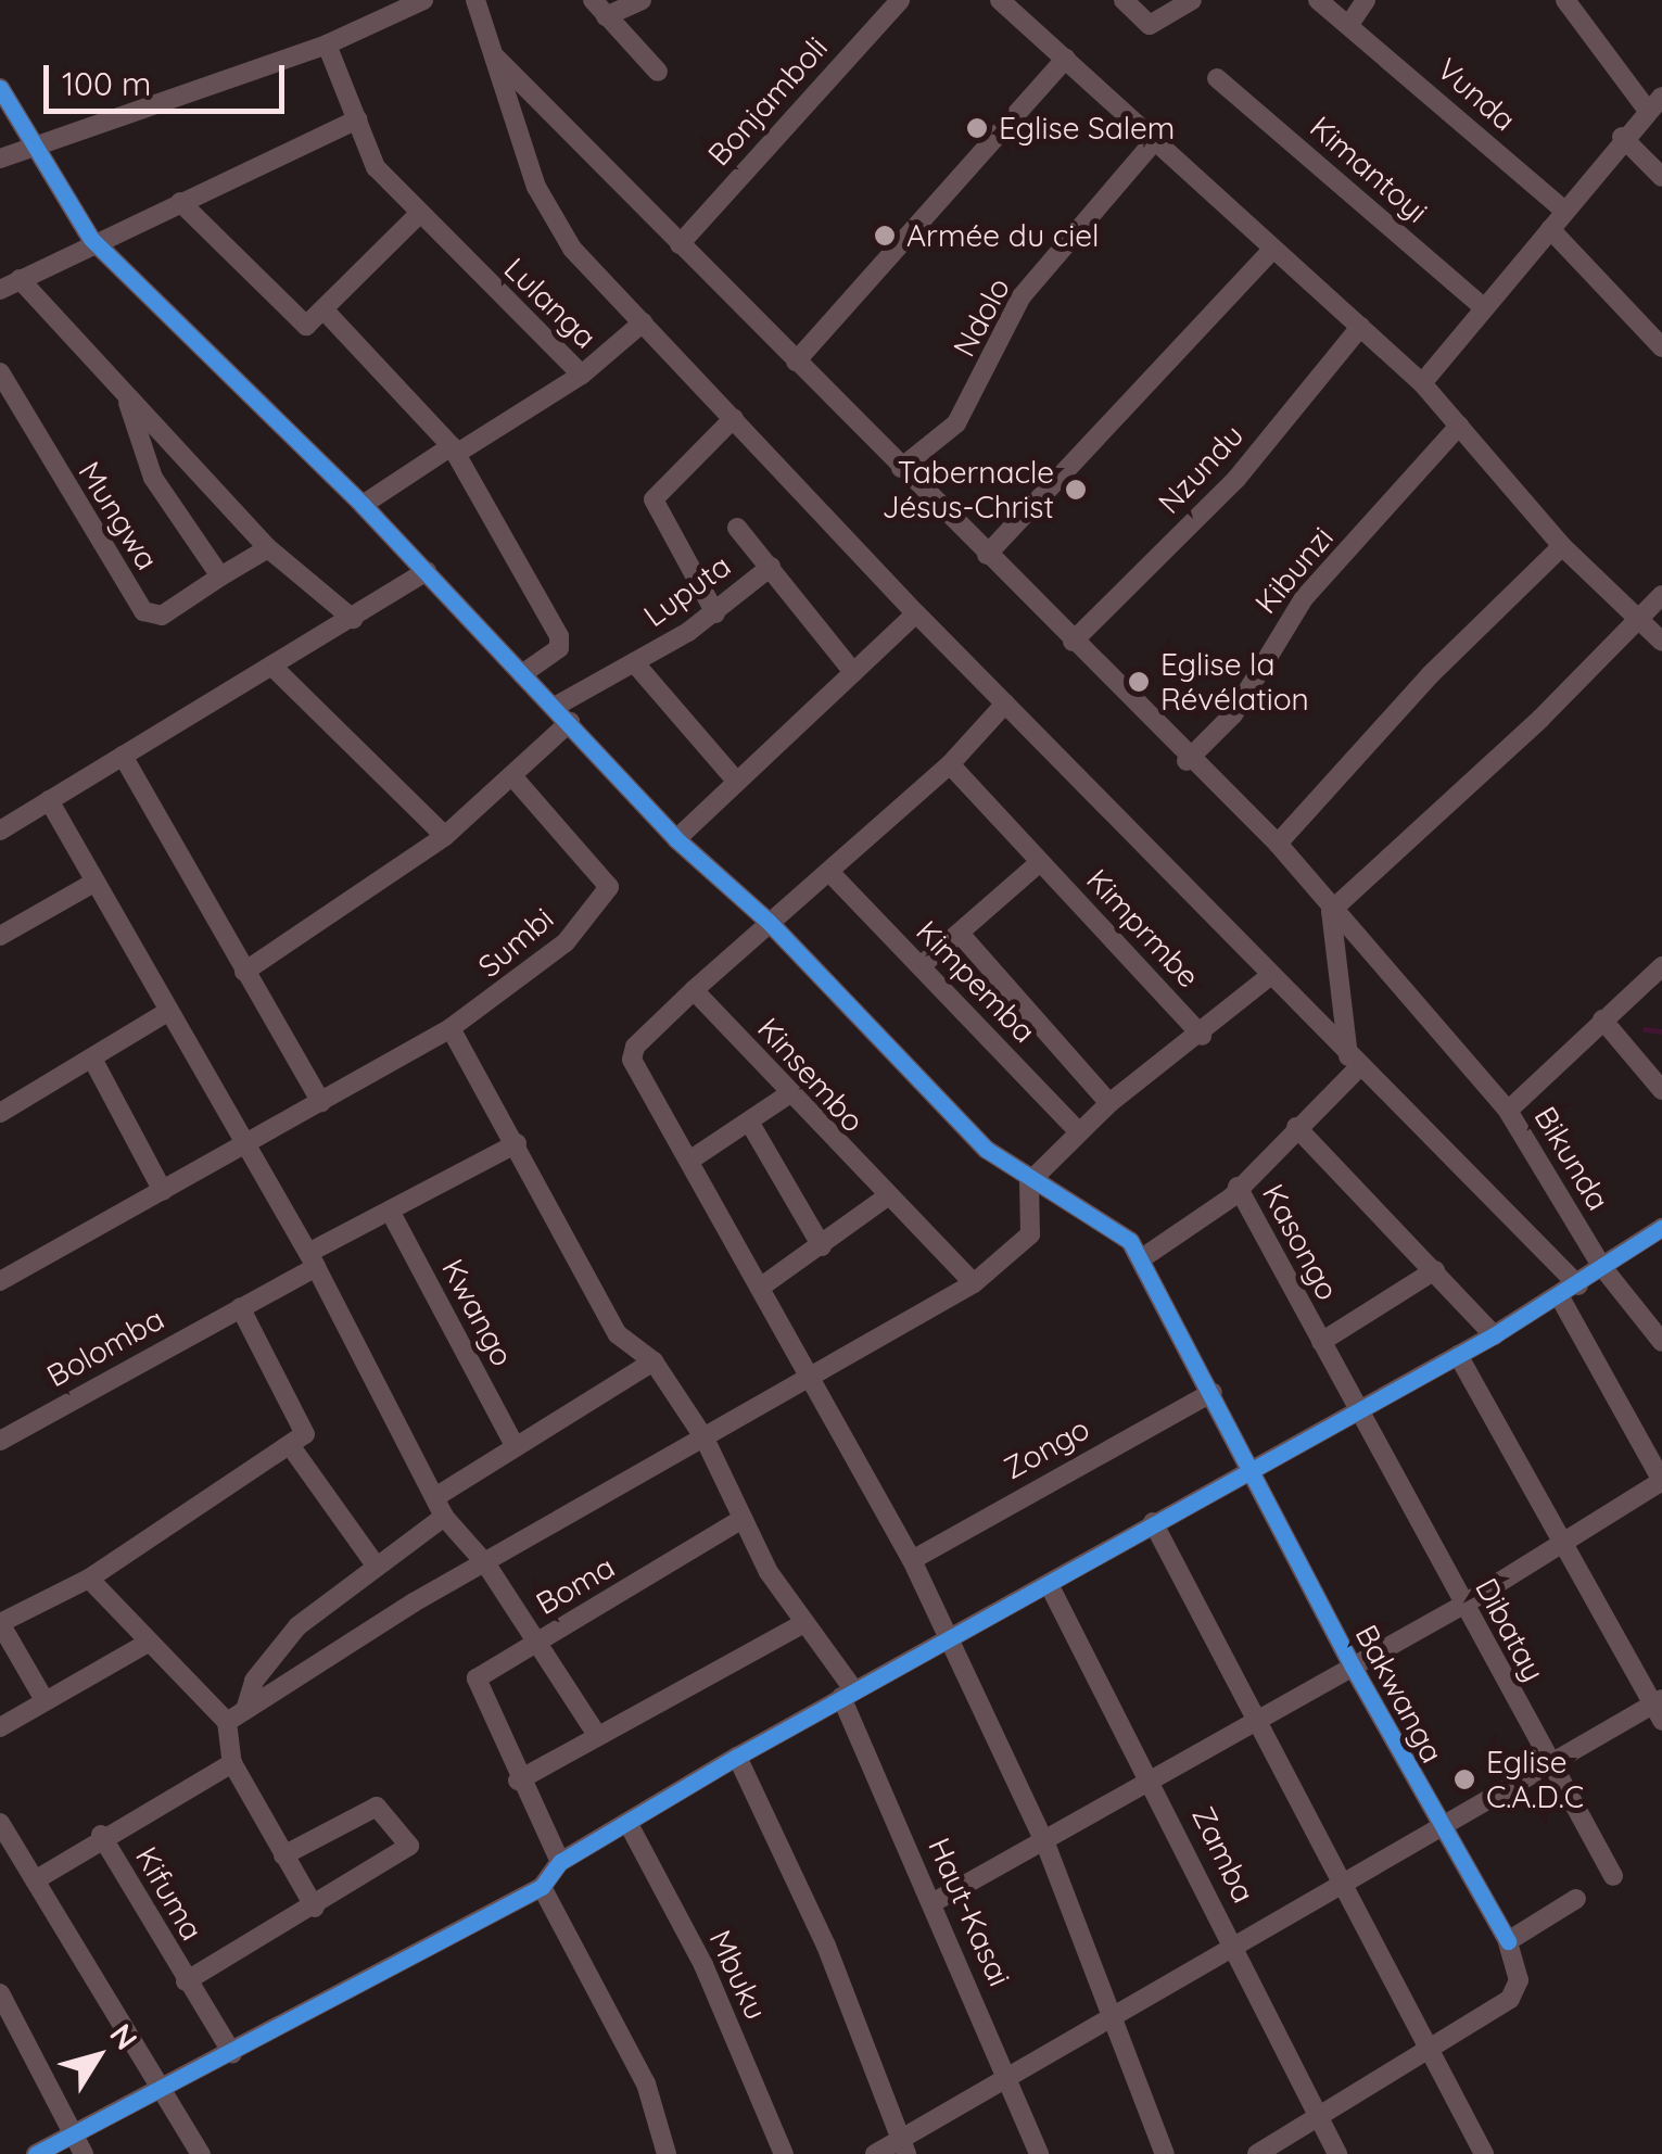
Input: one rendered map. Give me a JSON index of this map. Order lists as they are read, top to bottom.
{
  "streets": {
    "street": [
      "Vunda",
      "Bonjamboli",
      "Kimantoyi",
      "Lulanga",
      "Ndolo",
      "Nzundu",
      "Mungwa",
      "Kibunzi",
      "Luputa",
      "Kimprmbe",
      "Sumbi",
      "Kimpemba",
      "Kinsembo",
      "Bikunda",
      "Kasongo",
      "Kwango",
      "Bolomba",
      "Zongo",
      "Boma",
      "Dibatay",
      "Bakwanga",
      "Zamba",
      "Kifuma",
      "Haut-Kasai",
      "Mbuku"
    ]
  },
  "crossings": [
    ["Bonjamboli", "Bikunda"],
    ["Ndolo", "Bikunda"],
    ["Nzundu", "Bikunda"],
    ["Kibunzi", "Bikunda"],
    ["Kasongo", "Dibatay"],
    ["Zongo", "Bakwanga"]
  ],
  "places": [
    "Eglise Salem",
    "Armée du ciel",
    "Tabernacle Jésus-Christ",
    "Eglise la Révélation",
    "Eglise C.A.D.C"
  ],
  "scale_bar": "100 m",
  "north": "top right"
}
